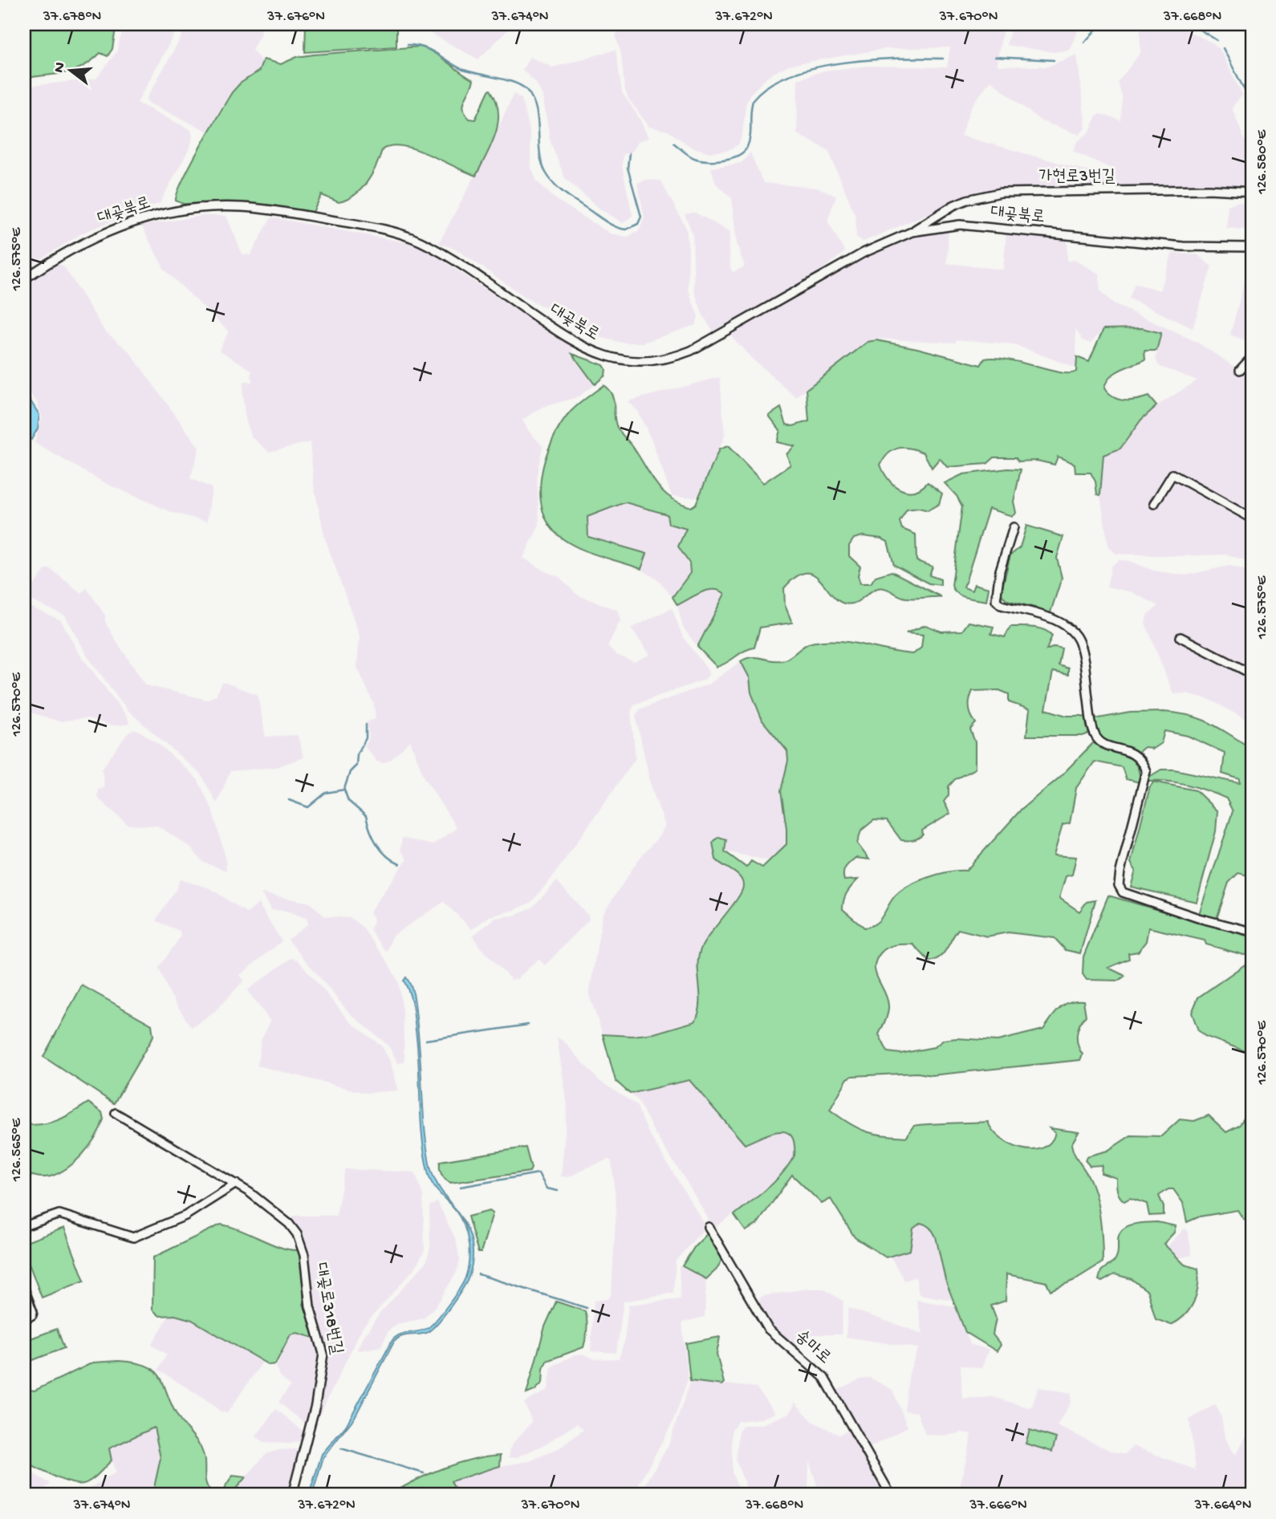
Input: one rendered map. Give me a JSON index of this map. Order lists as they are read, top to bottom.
{
  "streets": {
    "street": [
      "가현로3번길",
      "대곶북로",
      "대곶로318번길",
      "송마로"
    ]
  },
  "crossings": [
    ["가현로3번길", "대곶북로"]
  ],
  "north": "left",
  "coordinates": [
    "37.678°N",
    "37.676°N",
    "37.674°N",
    "37.672°N",
    "37.670°N",
    "37.668°N",
    "126.580°E",
    "126.575°E",
    "126.570°E",
    "126.565°E",
    "37.666°N",
    "37.664°N"
  ]
}
